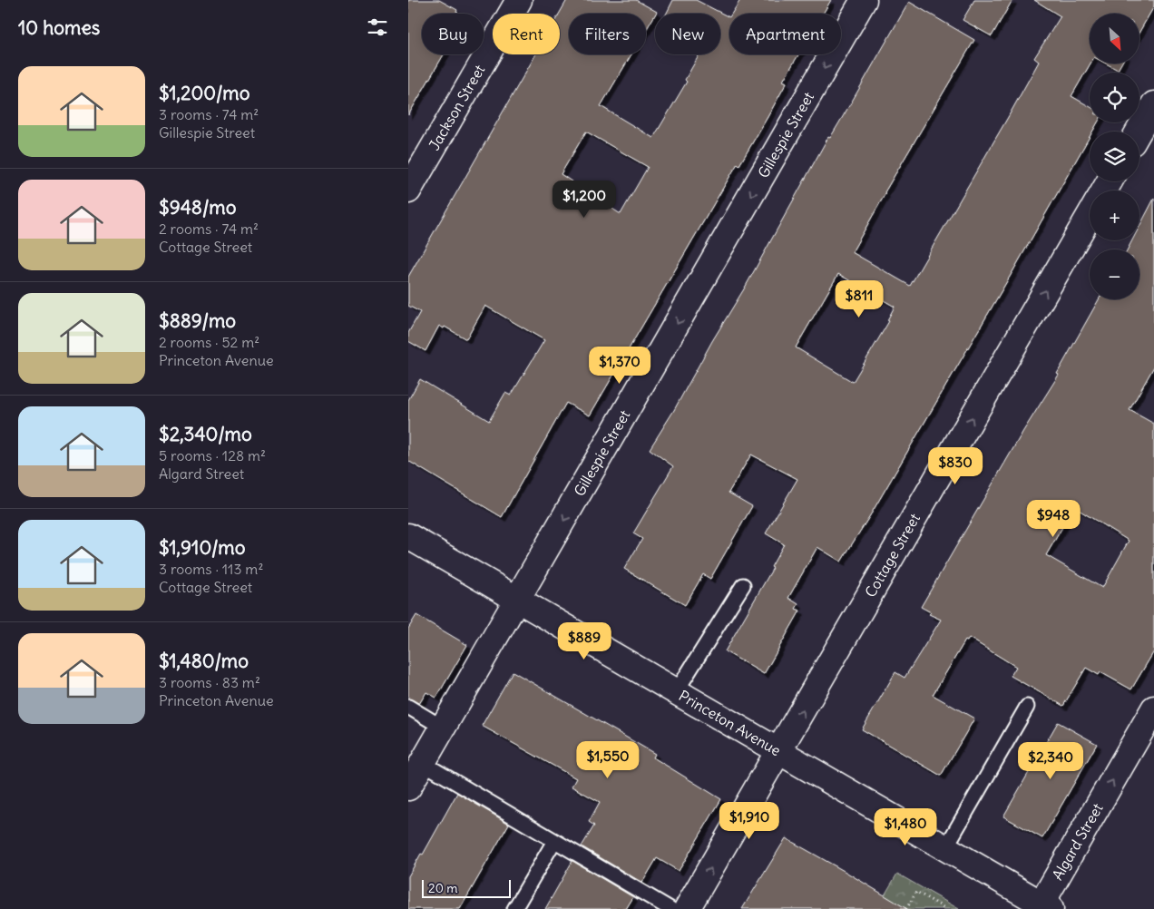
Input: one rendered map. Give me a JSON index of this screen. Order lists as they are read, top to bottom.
{
  "streets": {
    "street": [
      "Jackson Street",
      "Gillespie Street",
      "Cottage Street",
      "Princeton Avenue",
      "Algard Street"
    ]
  },
  "crossings": [
    ["Gillespie Street", "Princeton Avenue"],
    ["Cottage Street", "Princeton Avenue"],
    ["Princeton Avenue", "Algard Street"]
  ],
  "one_way": ["Gillespie Street", "Cottage Street", "Algard Street"],
  "scale_bar": "20 m",
  "north": "bottom right",
  "page": {
    "heading": "10 homes",
    "map_buttons": ["+", "−"],
    "chip": [
      "Buy",
      "Rent",
      "Filters",
      "New",
      "Apartment"
    ],
    "list": [
      {
        "name": "$1,200/mo",
        "note": "3 rooms · 74 m² · Gillespie Street"
      },
      {
        "name": "$948/mo",
        "note": "2 rooms · 74 m² · Cottage Street"
      },
      {
        "name": "$889/mo",
        "note": "2 rooms · 52 m² · Princeton Avenue"
      },
      {
        "name": "$2,340/mo",
        "note": "5 rooms · 128 m² · Algard Street"
      },
      {
        "name": "$1,910/mo",
        "note": "3 rooms · 113 m² · Cottage Street"
      },
      {
        "name": "$1,480/mo",
        "note": "3 rooms · 83 m² · Princeton Avenue"
      }
    ],
    "price": [
      "$1,200",
      "$811",
      "$1,370",
      "$830",
      "$948",
      "$889",
      "$1,550",
      "$2,340",
      "$1,910",
      "$1,480"
    ],
    "scale": "20 m"
  }
}
